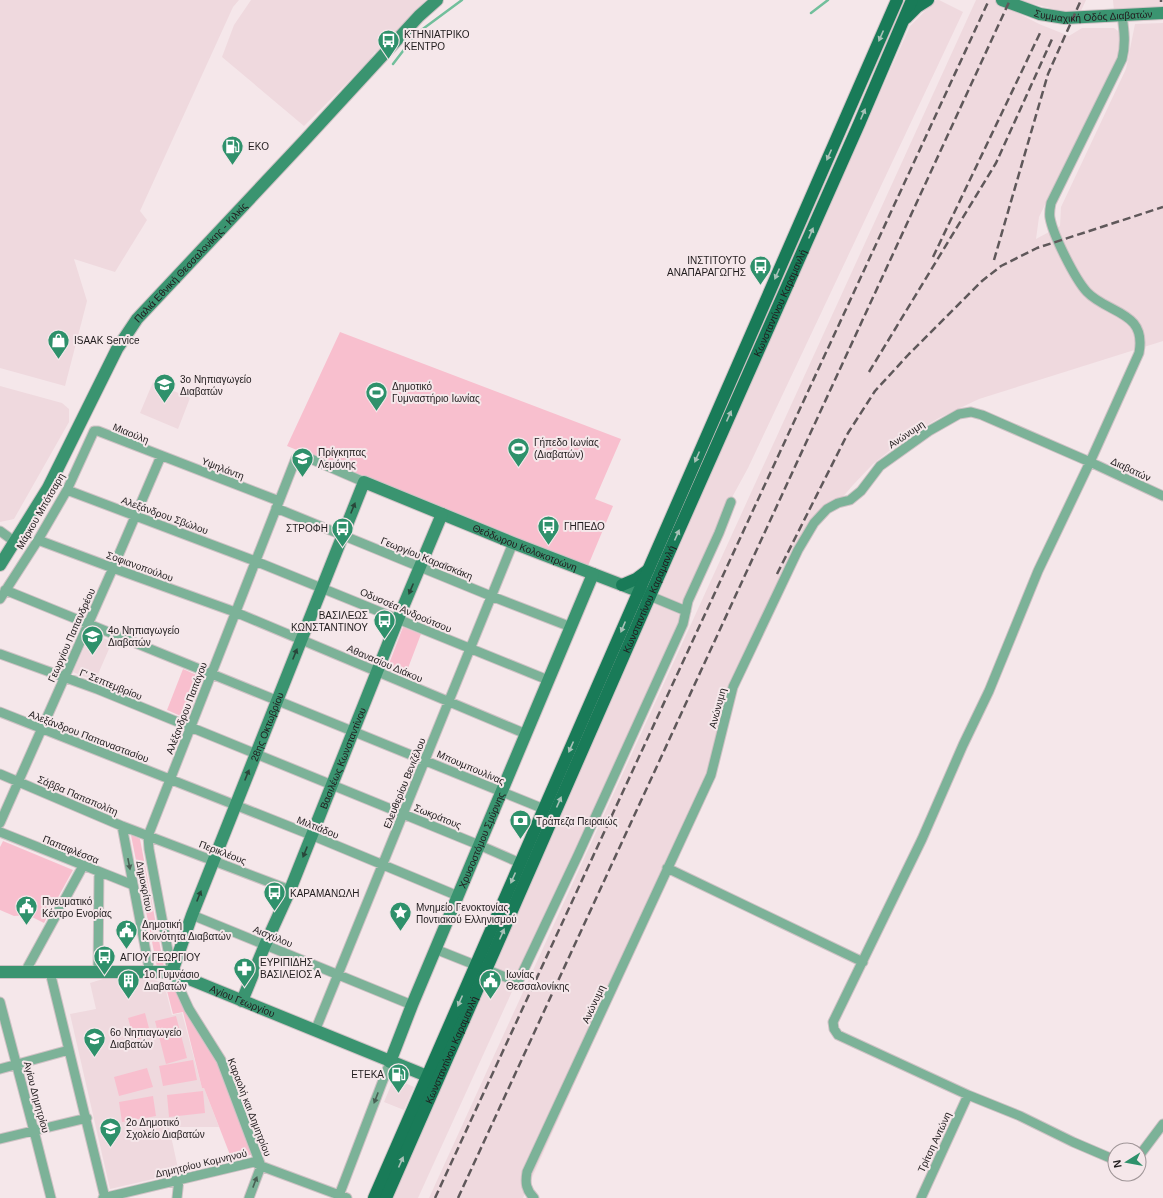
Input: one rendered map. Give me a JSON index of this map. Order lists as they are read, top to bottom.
{
  "streets": {
    "main road": ["Κωνσταντίνου Καραμανλή"],
    "street": [
      "Συμμαχική Οδός Διαβατών",
      "Παλιά Εθνική Θεσσαλονίκης - Κιλκίς",
      "Μιαούλη",
      "Ανώνυμη",
      "Υψηλάντη",
      "Διαβατών",
      "Μάρκου Μπότσαρη",
      "Αλεξάνδρου Σβώλου",
      "Θεόδωρου Κολοκοτρώνη",
      "Γεωργίου Καραϊσκάκη",
      "Σοφιανοπούλου",
      "Οδυσσέα Ανδρούτσου",
      "Γεωργίου Παπανδρέου",
      "Αθανασίου Διάκου",
      "Γ' Σεπτεμβρίου",
      "Αλέξανδρου Παπάγου",
      "28ης Οκτωβρίου",
      "Αλεξάνδρου Παπαναστασίου",
      "Βασιλέως Κωνσταντίνου",
      "Μπουμπουλίνας",
      "Ελευθερίου Βενιζέλου",
      "Σάββα Παπαπολίτη",
      "Σωκράτους",
      "Μιλτιάδου",
      "Χρυσοστόμου Σμύρνης",
      "Παπαφλέσσα",
      "Περικλέους",
      "Δημοκρίτου",
      "Αισχύλου",
      "Αγίου Γεωργίου",
      "Αγίου Δημητρίου",
      "Καραολή και Δημητρίου",
      "Τρίτση Αντώνη",
      "Δημητρίου Κομνηνού"
    ]
  },
  "crossings": [
    ["Κωνσταντίνου Καραμανλή", "Θεόδωρου Κολοκοτρώνη"],
    ["Κωνσταντίνου Καραμανλή", "Μπουμπουλίνας"],
    ["Κωνσταντίνου Καραμανλή", "Σωκράτους"],
    ["Κωνσταντίνου Καραμανλή", "Αγίου Γεωργίου"],
    ["Μιαούλη", "Υψηλάντη"],
    ["Μιαούλη", "Μάρκου Μπότσαρη"],
    ["Μιαούλη", "Γεωργίου Παπανδρέου"],
    ["Ανώνυμη", "Διαβατών"],
    ["Υψηλάντη", "Γεωργίου Καραϊσκάκη"],
    ["Υψηλάντη", "Γεωργίου Παπανδρέου"],
    ["Υψηλάντη", "Αλέξανδρου Παπάγου"],
    ["Μάρκου Μπότσαρη", "Αλεξάνδρου Σβώλου"],
    ["Μάρκου Μπότσαρη", "Σοφιανοπούλου"],
    ["Μάρκου Μπότσαρη", "Μπουμπουλίνας"],
    ["Αλεξάνδρου Σβώλου", "Οδυσσέα Ανδρούτσου"],
    ["Αλεξάνδρου Σβώλου", "Γεωργίου Παπανδρέου"],
    ["Αλεξάνδρου Σβώλου", "Αλέξανδρου Παπάγου"],
    ["Θεόδωρου Κολοκοτρώνη", "Αλέξανδρου Παπάγου"],
    ["Θεόδωρου Κολοκοτρώνη", "28ης Οκτωβρίου"],
    ["Θεόδωρου Κολοκοτρώνη", "Βασιλέως Κωνσταντίνου"],
    ["Θεόδωρου Κολοκοτρώνη", "Ελευθερίου Βενιζέλου"],
    ["Θεόδωρου Κολοκοτρώνη", "Χρυσοστόμου Σμύρνης"],
    ["Γεωργίου Καραϊσκάκη", "Αλέξανδρου Παπάγου"],
    ["Γεωργίου Καραϊσκάκη", "28ης Οκτωβρίου"],
    ["Γεωργίου Καραϊσκάκη", "Βασιλέως Κωνσταντίνου"],
    ["Γεωργίου Καραϊσκάκη", "Ελευθερίου Βενιζέλου"],
    ["Γεωργίου Καραϊσκάκη", "Χρυσοστόμου Σμύρνης"],
    ["Σοφιανοπούλου", "Γεωργίου Παπανδρέου"],
    ["Σοφιανοπούλου", "Αθανασίου Διάκου"],
    ["Σοφιανοπούλου", "Αλέξανδρου Παπάγου"],
    ["Οδυσσέα Ανδρούτσου", "Αλέξανδρου Παπάγου"],
    ["Οδυσσέα Ανδρούτσου", "28ης Οκτωβρίου"],
    ["Οδυσσέα Ανδρούτσου", "Βασιλέως Κωνσταντίνου"],
    ["Οδυσσέα Ανδρούτσου", "Ελευθερίου Βενιζέλου"],
    ["Οδυσσέα Ανδρούτσου", "Χρυσοστόμου Σμύρνης"],
    ["Γεωργίου Παπανδρέου", "Γ' Σεπτεμβρίου"],
    ["Γεωργίου Παπανδρέου", "Αλεξάνδρου Παπαναστασίου"],
    ["Γεωργίου Παπανδρέου", "Μπουμπουλίνας"],
    ["Γεωργίου Παπανδρέου", "Σάββα Παπαπολίτη"],
    ["Αθανασίου Διάκου", "Αλέξανδρου Παπάγου"],
    ["Αθανασίου Διάκου", "28ης Οκτωβρίου"],
    ["Αθανασίου Διάκου", "Βασιλέως Κωνσταντίνου"],
    ["Αθανασίου Διάκου", "Ελευθερίου Βενιζέλου"],
    ["Αθανασίου Διάκου", "Χρυσοστόμου Σμύρνης"],
    ["Γ' Σεπτεμβρίου", "Αλέξανδρου Παπάγου"],
    ["Γ' Σεπτεμβρίου", "Σωκράτους"],
    ["Αλέξανδρου Παπάγου", "28ης Οκτωβρίου"],
    ["Αλέξανδρου Παπάγου", "Αλεξάνδρου Παπαναστασίου"],
    ["Αλέξανδρου Παπάγου", "Μπουμπουλίνας"],
    ["Αλέξανδρου Παπάγου", "Σάββα Παπαπολίτη"],
    ["Αλέξανδρου Παπάγου", "Σωκράτους"],
    ["Αλέξανδρου Παπάγου", "Μιλτιάδου"],
    ["Αλέξανδρου Παπάγου", "Περικλέους"],
    ["Αλέξανδρου Παπάγου", "Αγίου Γεωργίου"],
    ["Αλέξανδρου Παπάγου", "Καραολή και Δημητρίου"],
    ["28ης Οκτωβρίου", "Μπουμπουλίνας"],
    ["28ης Οκτωβρίου", "Σωκράτους"],
    ["28ης Οκτωβρίου", "Μιλτιάδου"],
    ["28ης Οκτωβρίου", "Περικλέους"],
    ["28ης Οκτωβρίου", "Αισχύλου"],
    ["28ης Οκτωβρίου", "Αγίου Γεωργίου"],
    ["28ης Οκτωβρίου", "Καραολή και Δημητρίου"],
    ["Αλεξάνδρου Παπαναστασίου", "Μιλτιάδου"],
    ["Βασιλέως Κωνσταντίνου", "Μπουμπουλίνας"],
    ["Βασιλέως Κωνσταντίνου", "Σωκράτους"],
    ["Βασιλέως Κωνσταντίνου", "Μιλτιάδου"],
    ["Βασιλέως Κωνσταντίνου", "Περικλέους"],
    ["Βασιλέως Κωνσταντίνου", "Αισχύλου"],
    ["Βασιλέως Κωνσταντίνου", "Αγίου Γεωργίου"],
    ["Μπουμπουλίνας", "Ελευθερίου Βενιζέλου"],
    ["Μπουμπουλίνας", "Χρυσοστόμου Σμύρνης"],
    ["Ελευθερίου Βενιζέλου", "Σωκράτους"],
    ["Ελευθερίου Βενιζέλου", "Μιλτιάδου"],
    ["Ελευθερίου Βενιζέλου", "Αισχύλου"],
    ["Ελευθερίου Βενιζέλου", "Αγίου Γεωργίου"],
    ["Σάββα Παπαπολίτη", "Περικλέους"],
    ["Σάββα Παπαπολίτη", "Δημοκρίτου"],
    ["Σωκράτους", "Χρυσοστόμου Σμύρνης"],
    ["Μιλτιάδου", "Χρυσοστόμου Σμύρνης"],
    ["Χρυσοστόμου Σμύρνης", "Αισχύλου"],
    ["Χρυσοστόμου Σμύρνης", "Αγίου Γεωργίου"],
    ["Χρυσοστόμου Σμύρνης", "Δημητρίου Κομνηνού"],
    ["Παπαφλέσσα", "Δημοκρίτου"],
    ["Δημοκρίτου", "Αγίου Γεωργίου"],
    ["Αγίου Γεωργίου", "Καραολή και Δημητρίου"],
    ["Καραολή και Δημητρίου", "Δημητρίου Κομνηνού"]
  ],
  "one_way": ["28ης Οκτωβρίου"],
  "places": {
    "bus stop": [
      "ΚΤΗΝΙΑΤΡΙΚΟ ΚΕΝΤΡΟ",
      "ΙΝΣΤΙΤΟΥΤΟ ΑΝΑΠΑΡΑΓΩΓΗΣ",
      "ΓΗΠΕΔΟ",
      "ΣΤΡΟΦΗ",
      "ΒΑΣΙΛΕΩΣ ΚΩΝΣΤΑΝΤΙΝΟΥ",
      "ΚΑΡΑΜΑΝΩΛΗ",
      "ΑΓΙΟΥ ΓΕΩΡΓΙΟΥ"
    ],
    "fuel station": ["EKO", "ΕΤΕΚΑ"],
    "shop": ["ISAAK Service"],
    "school or university": [
      "3ο Νηπιαγωγείο Διαβατών",
      "Πρίγκηπας Λεμόνης",
      "4ο Νηπιαγωγείο Διαβατών",
      "6ο Νηπιαγωγείο Διαβατών",
      "2ο Δημοτικό Σχολείο Διαβατών"
    ],
    "sports": ["Δημοτικό Γυμναστήριο Ιωνίας", "Γήπεδο Ιωνίας (Διαβατών)"],
    "bank": ["Τράπεζα Πειραιώς"],
    "public building": ["Πνευματικό Κέντρο Ενορίας", "Δημοτική Κοινότητα Διαβατών", "Ιωνίας Θεσσαλονίκης"],
    "place": ["Μνημείο Γενοκτονίας Ποντιακού Ελληνισμού"],
    "pharmacy": ["ΕΥΡΙΠΙΔΗΣ ΒΑΣΙΛΕΙΟΣ Α"],
    "building": ["1ο Γυμνάσιο Διαβατών"]
  },
  "north": "left"
}
